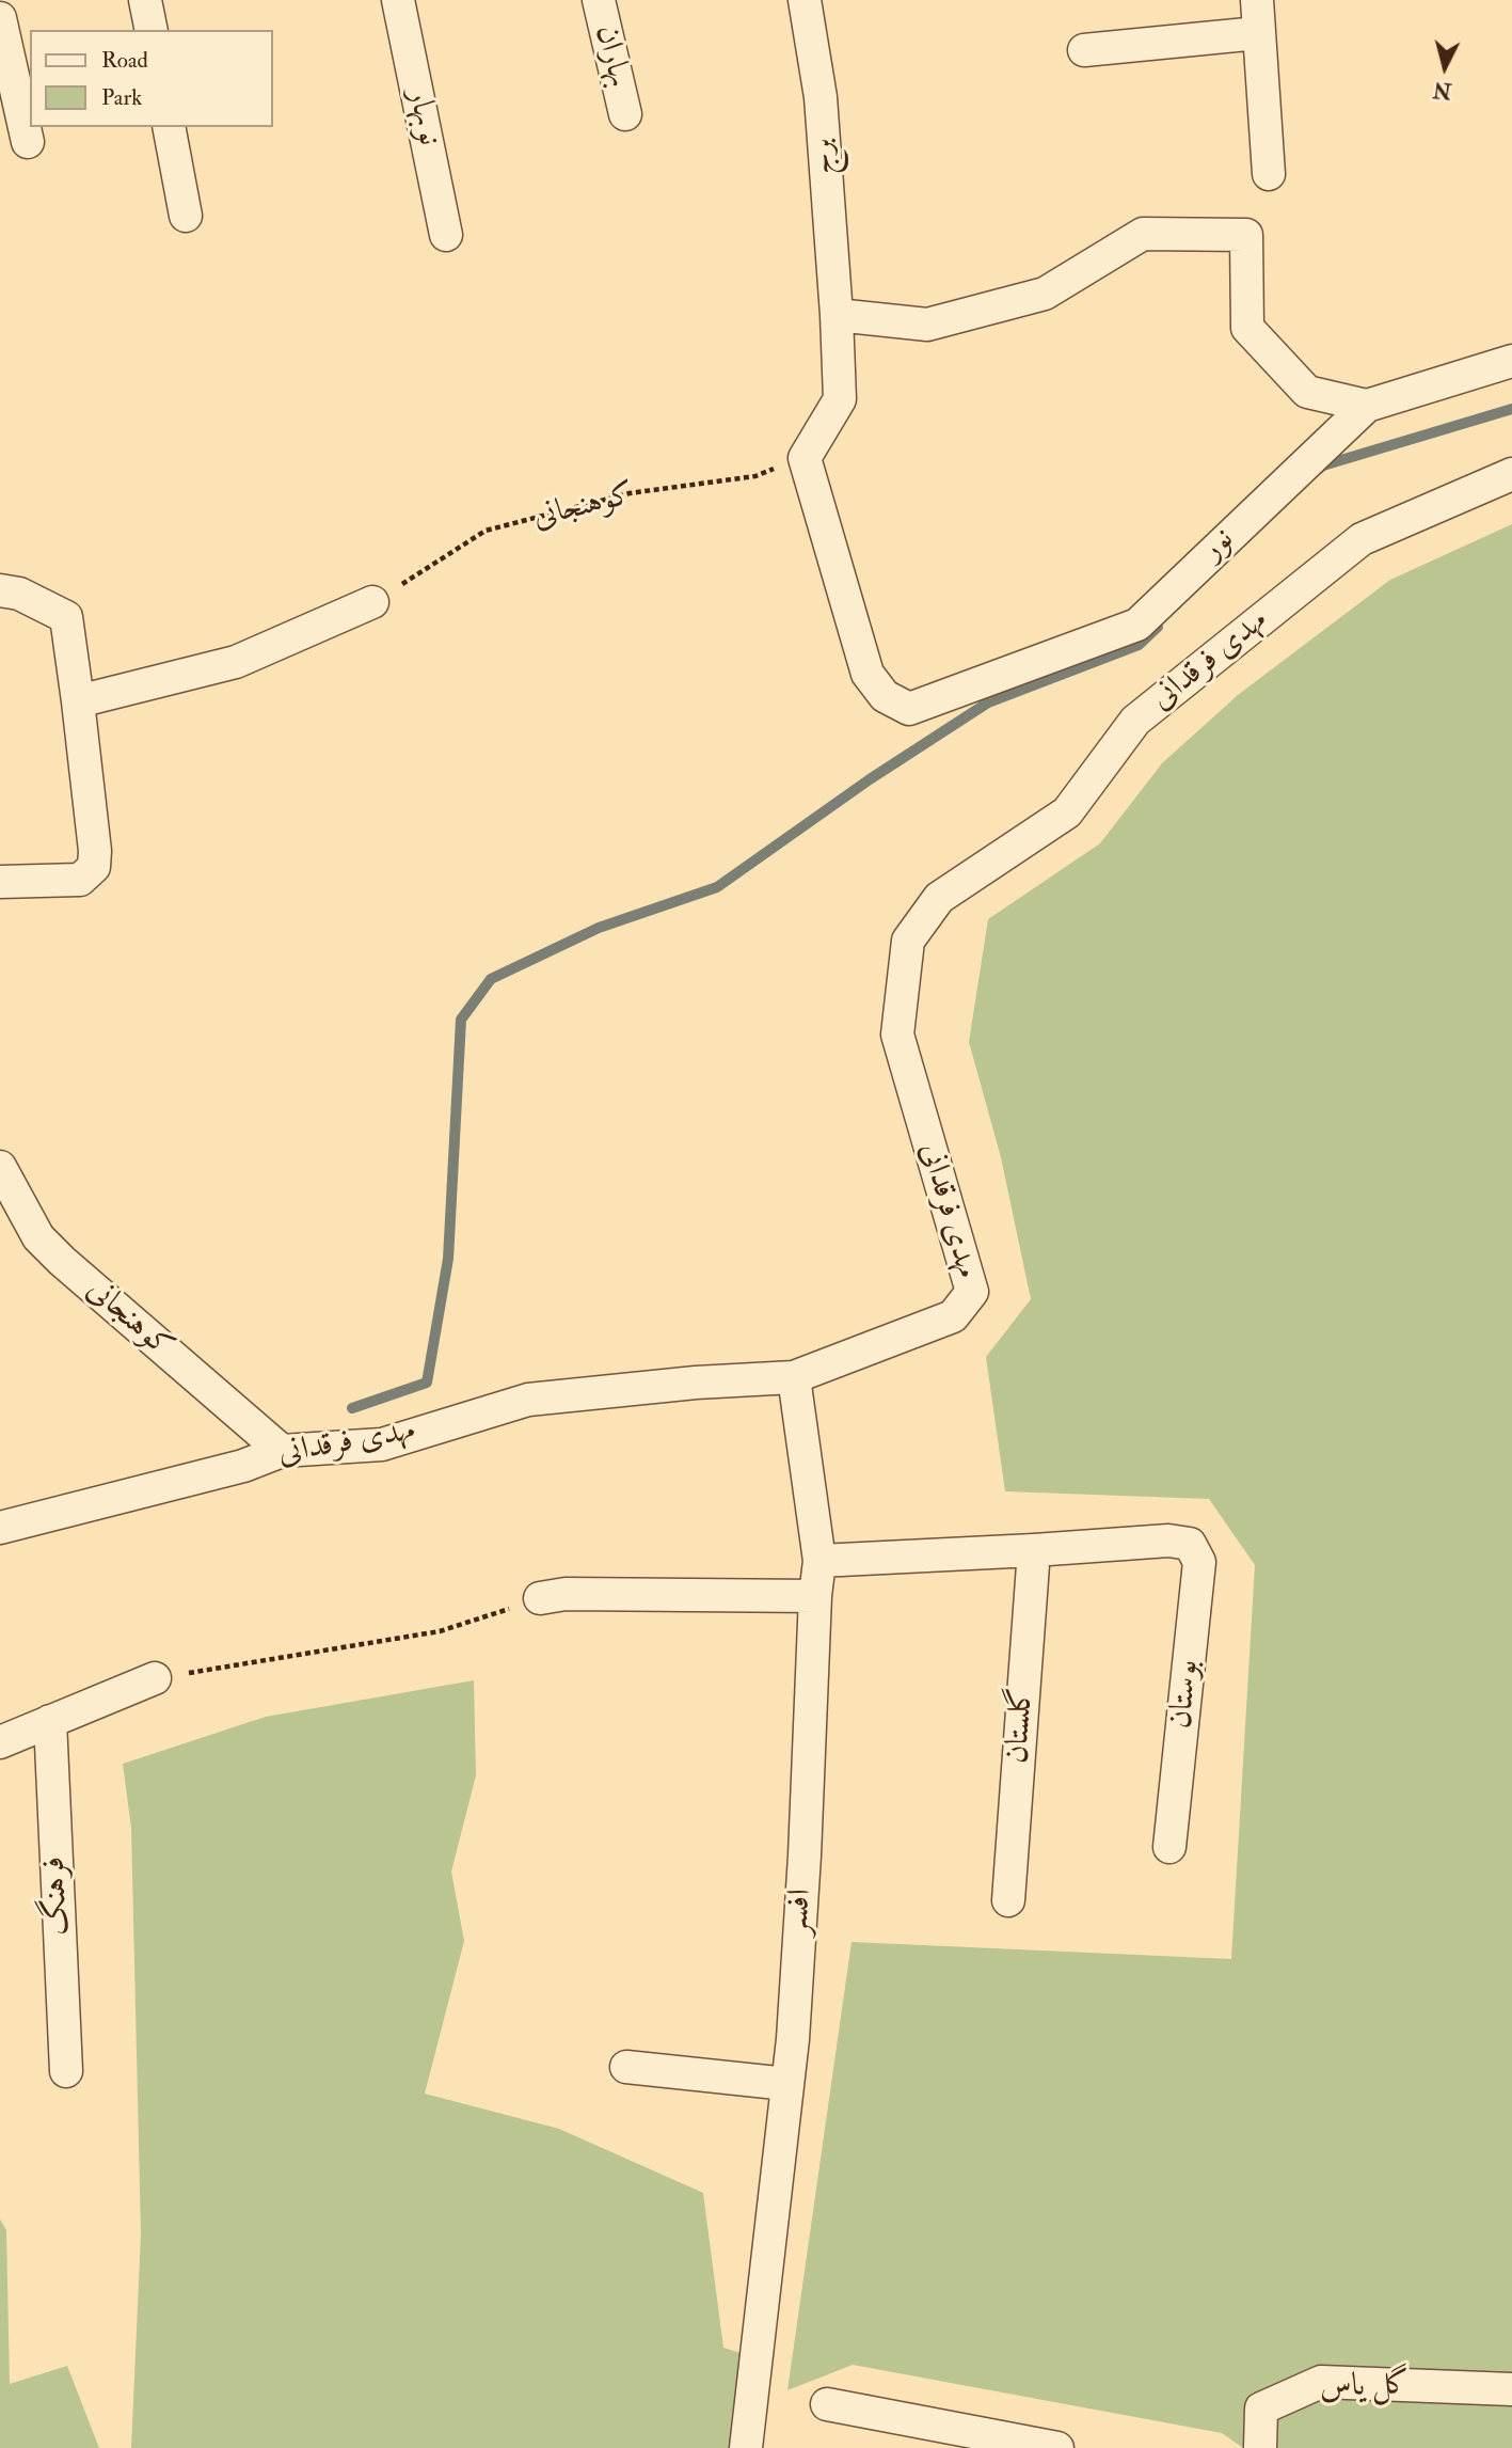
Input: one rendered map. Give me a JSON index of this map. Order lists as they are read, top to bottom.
{
  "streets": {
    "street": [
      "بهاران",
      "نوبهار",
      "برج",
      "کوهنجانی",
      "نور",
      "مهدی فرقدانی",
      "بوستان",
      "گلستان",
      "فرهنگ",
      "افسر",
      "گل یاس"
    ]
  },
  "crossings": [
    ["کوهنجانی", "نور"],
    ["کوهنجانی", "مهدی فرقدانی"],
    ["مهدی فرقدانی", "افسر"],
    ["بوستان", "گلستان"]
  ],
  "legend": ["Road", "Park"],
  "north": "bottom"
}
